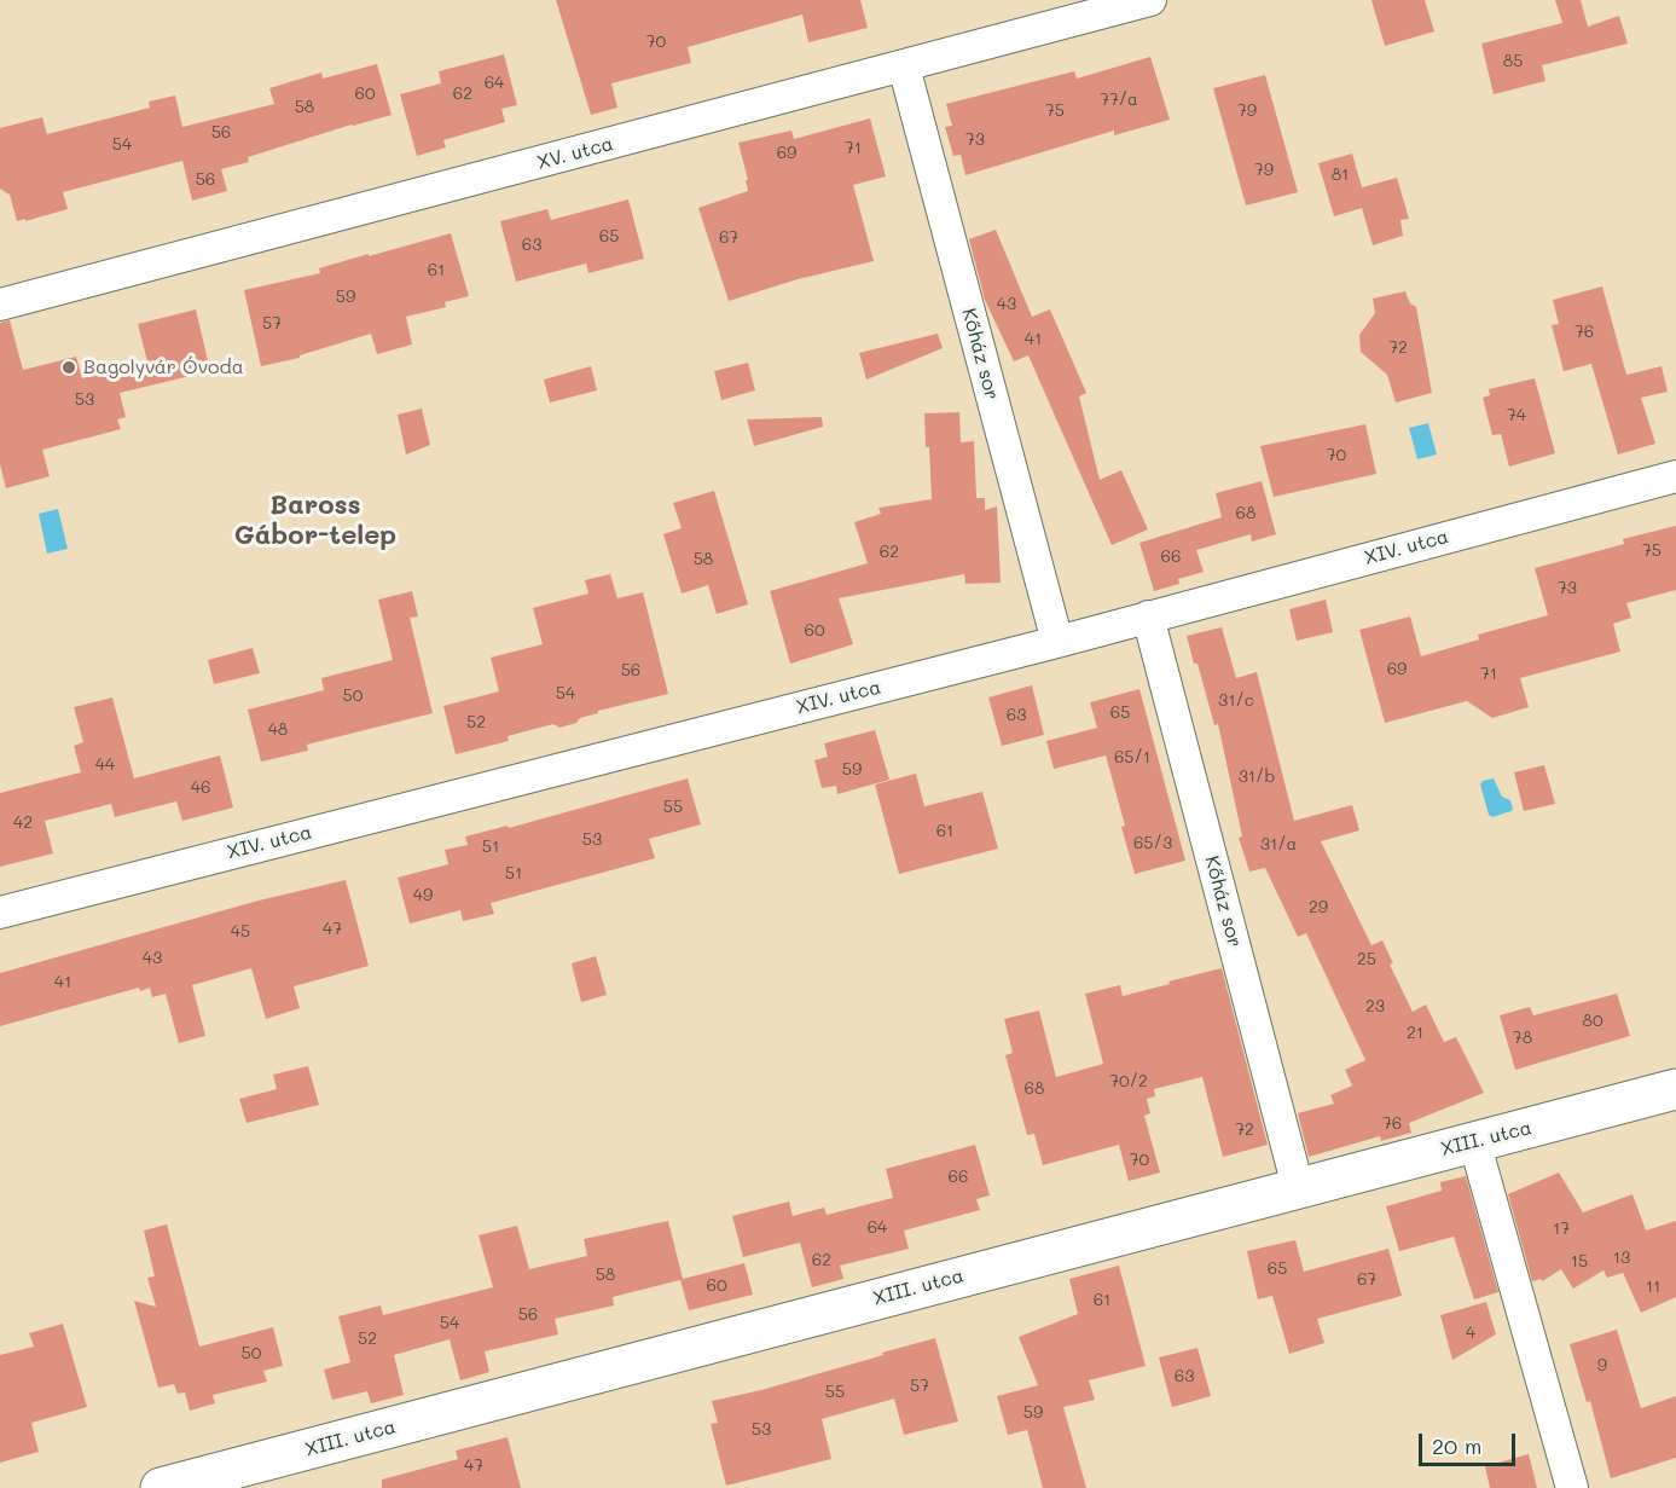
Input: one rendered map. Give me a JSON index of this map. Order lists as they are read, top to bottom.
{
  "streets": {
    "street": [
      "XV. utca",
      "Kőház sor",
      "XIV. utca",
      "XIII. utca"
    ]
  },
  "crossings": [
    ["XV. utca", "Kőház sor"],
    ["Kőház sor", "XIV. utca"],
    ["Kőház sor", "XIII. utca"]
  ],
  "districts": ["Baross Gábor-telep"],
  "places": ["Bagolyvár Óvoda"],
  "house_numbers": [
    "70",
    "85",
    "64",
    "60",
    "62",
    "77/a",
    "58",
    "75",
    "79",
    "56",
    "73",
    "54",
    "71",
    "69",
    "79",
    "81",
    "56",
    "65",
    "67",
    "63",
    "61",
    "59",
    "43",
    "57",
    "76",
    "41",
    "72",
    "53",
    "74",
    "70",
    "68",
    "75",
    "62",
    "66",
    "58",
    "73",
    "60",
    "69",
    "56",
    "71",
    "54",
    "50",
    "31/c",
    "65",
    "63",
    "52",
    "48",
    "65/1",
    "44",
    "59",
    "31/b",
    "46",
    "55",
    "42",
    "61",
    "53",
    "65/3",
    "31/a",
    "51",
    "51",
    "49",
    "29",
    "47",
    "45",
    "43",
    "25",
    "41",
    "23",
    "80",
    "21",
    "78",
    "70/2",
    "68",
    "76",
    "72",
    "70",
    "66",
    "64",
    "17",
    "13",
    "62",
    "15",
    "65",
    "58",
    "67",
    "60",
    "11",
    "61",
    "56",
    "54",
    "4",
    "52",
    "50",
    "9",
    "63",
    "57",
    "55",
    "59",
    "53",
    "47"
  ],
  "scale_bar": "20 m"
}
